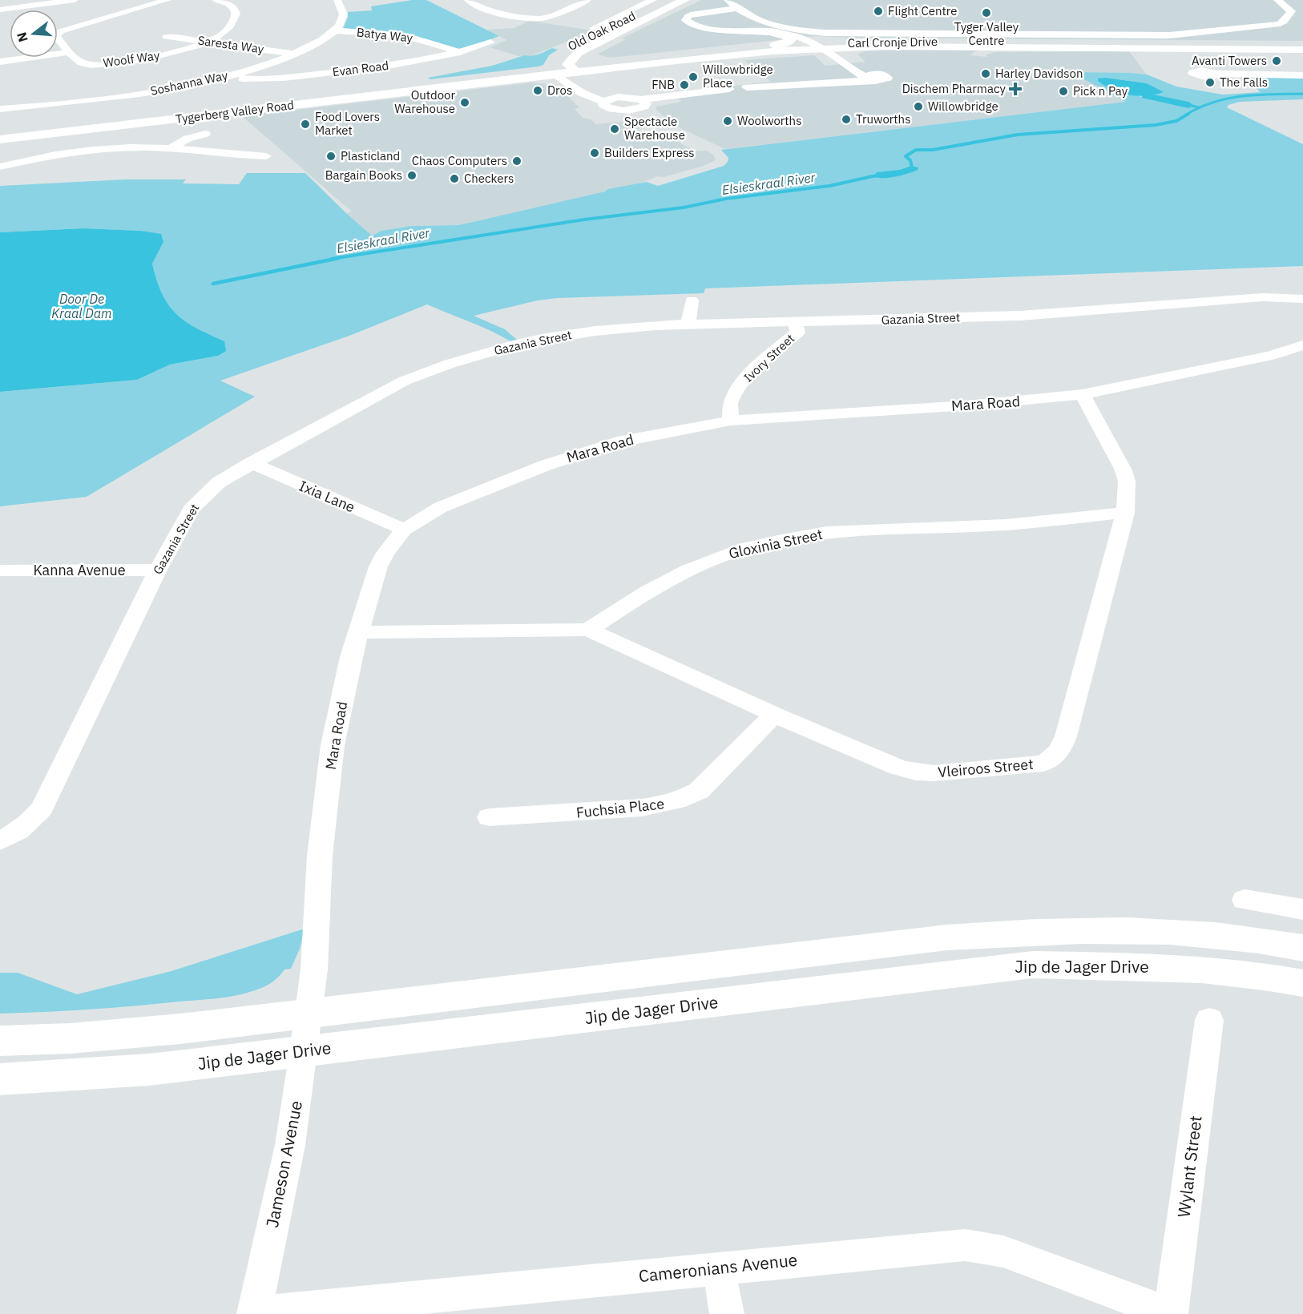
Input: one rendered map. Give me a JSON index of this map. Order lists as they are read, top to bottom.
{
  "streets": {
    "main road": [
      "Old Oak Road",
      "Carl Cronje Drive",
      "Tygerberg Valley Road",
      "Jip de Jager Drive"
    ],
    "street": [
      "Batya Way",
      "Saresta Way",
      "Woolf Way",
      "Evan Road",
      "Soshanna Way",
      "Gazania Street",
      "Ivory Street",
      "Mara Road",
      "Ixia Lane",
      "Gloxinia Street",
      "Kanna Avenue",
      "Vleiroos Street",
      "Fuchsia Place",
      "Jameson Avenue",
      "Wylant Street",
      "Cameronians Avenue"
    ]
  },
  "crossings": [
    ["Old Oak Road", "Carl Cronje Drive"],
    ["Batya Way", "Evan Road"],
    ["Batya Way", "Soshanna Way"],
    ["Saresta Way", "Woolf Way"],
    ["Saresta Way", "Soshanna Way"],
    ["Evan Road", "Soshanna Way"],
    ["Gazania Street", "Ivory Street"],
    ["Gazania Street", "Ixia Lane"],
    ["Gazania Street", "Kanna Avenue"],
    ["Ivory Street", "Mara Road"],
    ["Mara Road", "Ixia Lane"],
    ["Mara Road", "Vleiroos Street"],
    ["Mara Road", "Jameson Avenue"],
    ["Gloxinia Street", "Vleiroos Street"],
    ["Vleiroos Street", "Fuchsia Place"],
    ["Jip de Jager Drive", "Jameson Avenue"],
    ["Jameson Avenue", "Cameronians Avenue"],
    ["Wylant Street", "Cameronians Avenue"]
  ],
  "water": ["Elsieskraal River", "Door De Kraal Dam"],
  "places": {
    "other": [
      "Flight Centre",
      "Tyger Valley Centre",
      "Avanti Towers",
      "Harley Davidson",
      "Willowbridge Place",
      "The Falls",
      "FNB",
      "Dros",
      "Pick n Pay",
      "Outdoor Warehouse",
      "Willowbridge",
      "Truworths",
      "Woolworths",
      "Food Lovers Market",
      "Spectacle Warehouse",
      "Builders Express",
      "Plasticland",
      "Chaos Computers",
      "Bargain Books",
      "Checkers"
    ],
    "health": ["Dischem Pharmacy"]
  },
  "north": "left"
}
